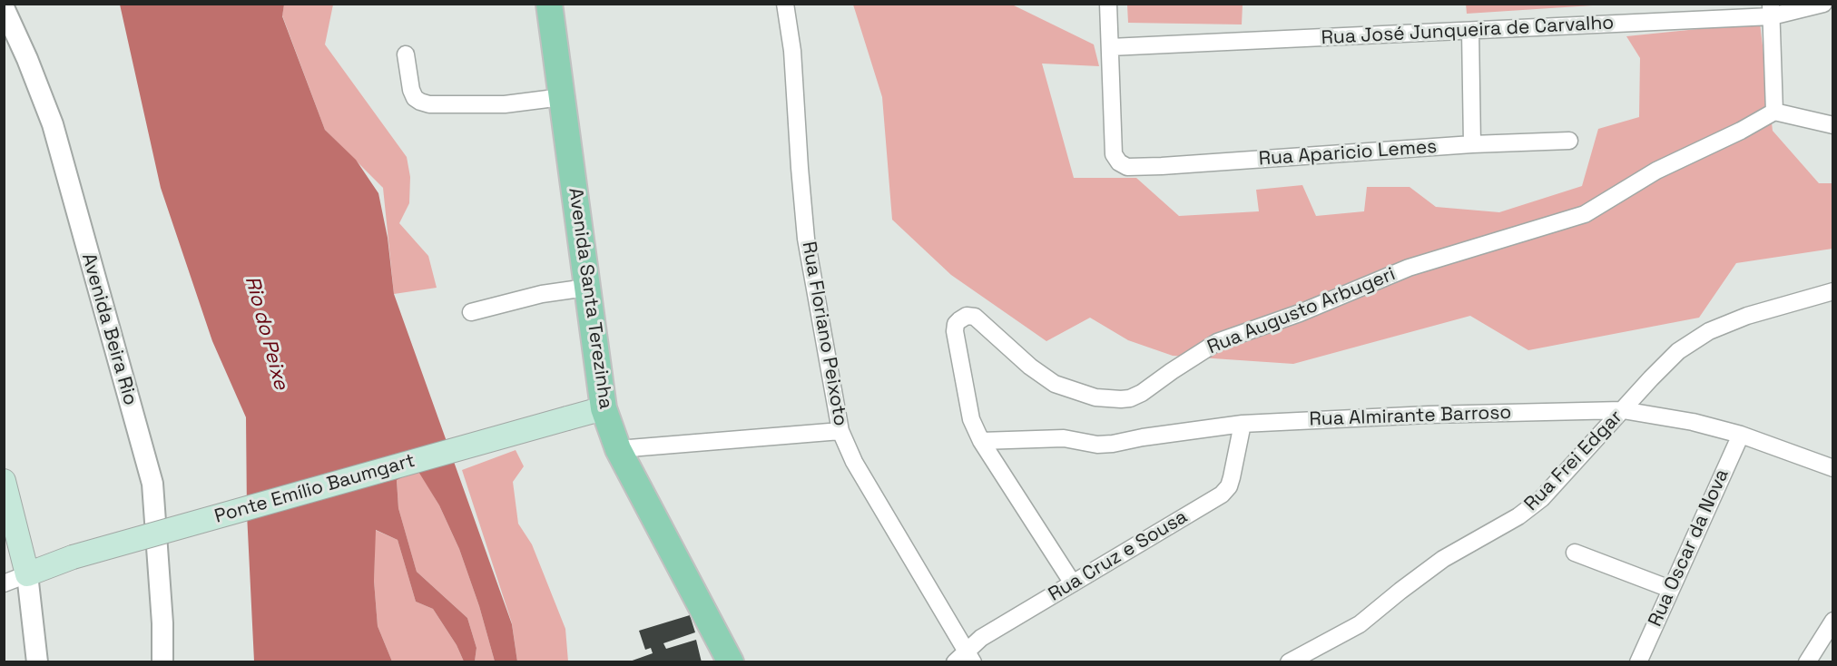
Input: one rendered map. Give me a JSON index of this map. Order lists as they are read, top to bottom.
{
  "streets": {
    "main road": ["Avenida Santa Terezinha", "Ponte Emílio Baumgart"],
    "street": [
      "Rua José Junqueira de Carvalho",
      "Rua Aparicio Lemes",
      "Rua Augusto Arbugeri",
      "Avenida Beira Rio",
      "Rua Floriano Peixoto",
      "Rua Almirante Barroso",
      "Rua Frei Edgar",
      "Rua Oscar da Nova",
      "Rua Cruz e Sousa"
    ]
  },
  "crossings": [
    ["Rua José Junqueira de Carvalho", "Rua Aparicio Lemes"],
    ["Avenida Santa Terezinha", "Ponte Emílio Baumgart"],
    ["Rua Augusto Arbugeri", "Rua Almirante Barroso"],
    ["Rua Augusto Arbugeri", "Rua Cruz e Sousa"],
    ["Rua Floriano Peixoto", "Rua Cruz e Sousa"],
    ["Rua Almirante Barroso", "Rua Frei Edgar"],
    ["Rua Almirante Barroso", "Rua Oscar da Nova"],
    ["Rua Almirante Barroso", "Rua Cruz e Sousa"]
  ],
  "water": ["Rio do Peixe"]
}
